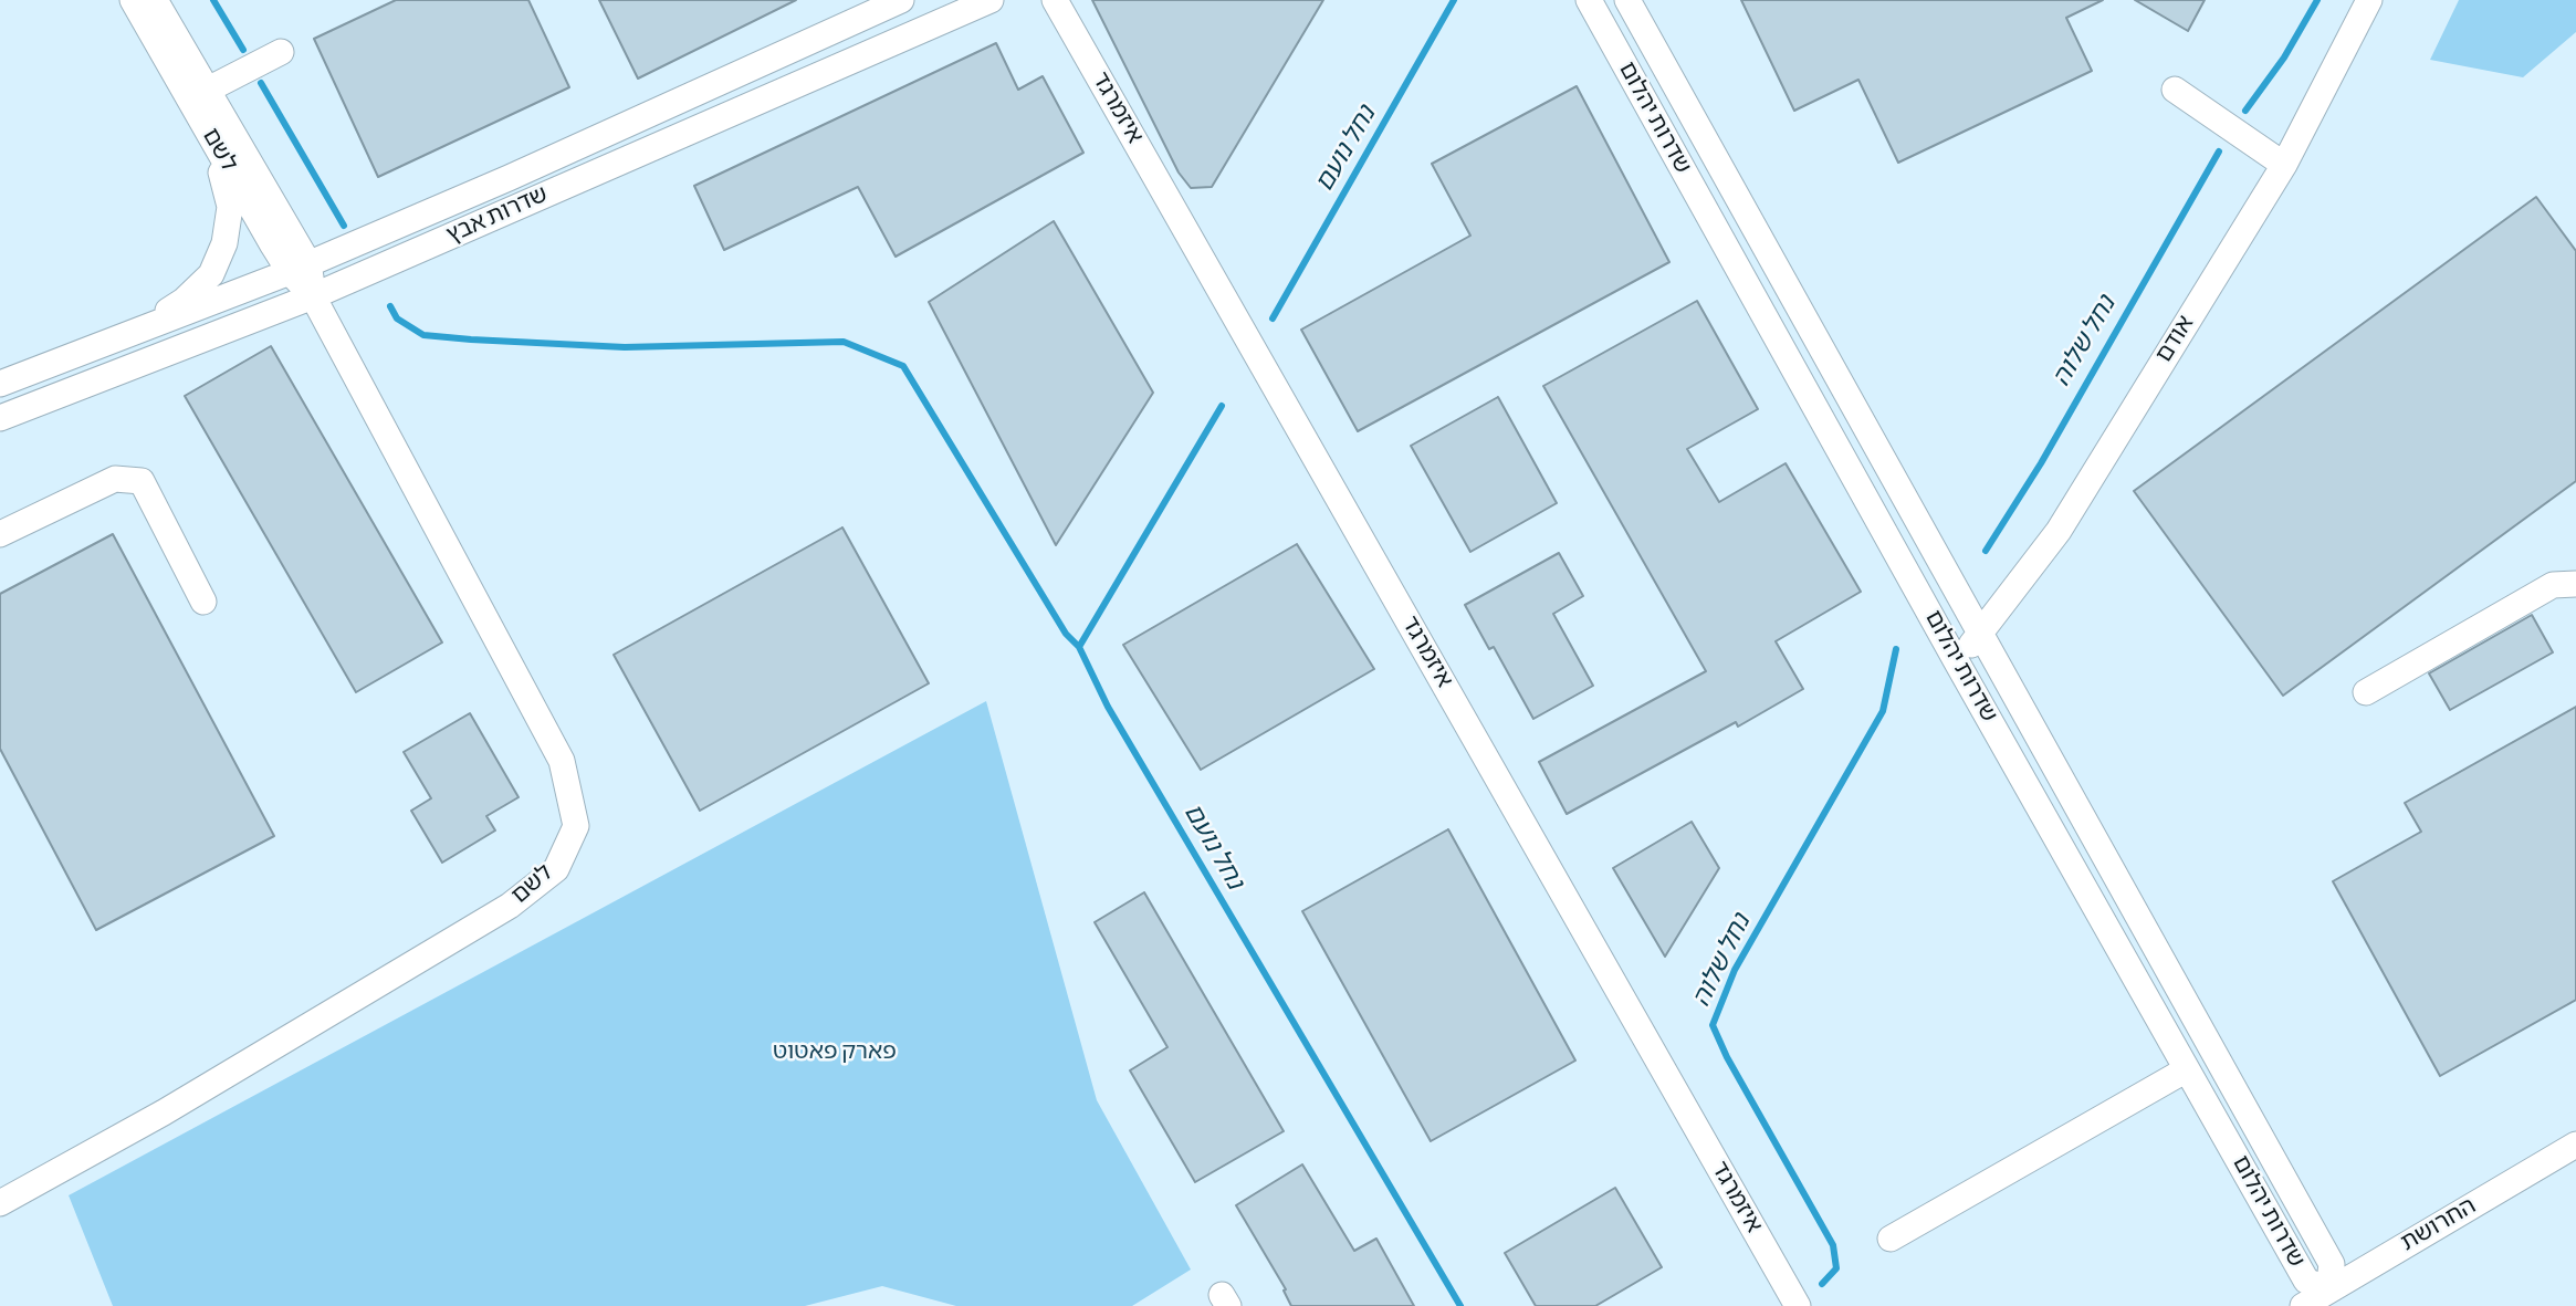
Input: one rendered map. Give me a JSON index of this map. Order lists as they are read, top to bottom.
{
  "streets": {
    "street": [
      "איזמרגד",
      "שדרות יהלום",
      "לשם",
      "שדרות אבץ",
      "אודם",
      "החרושת"
    ]
  },
  "crossings": [
    ["שדרות יהלום", "אודם"],
    ["שדרות יהלום", "החרושת"],
    ["לשם", "שדרות אבץ"]
  ],
  "water": ["נחל נועם", "נחל שלוה"],
  "parks": ["פארק פאטוט"]
}
